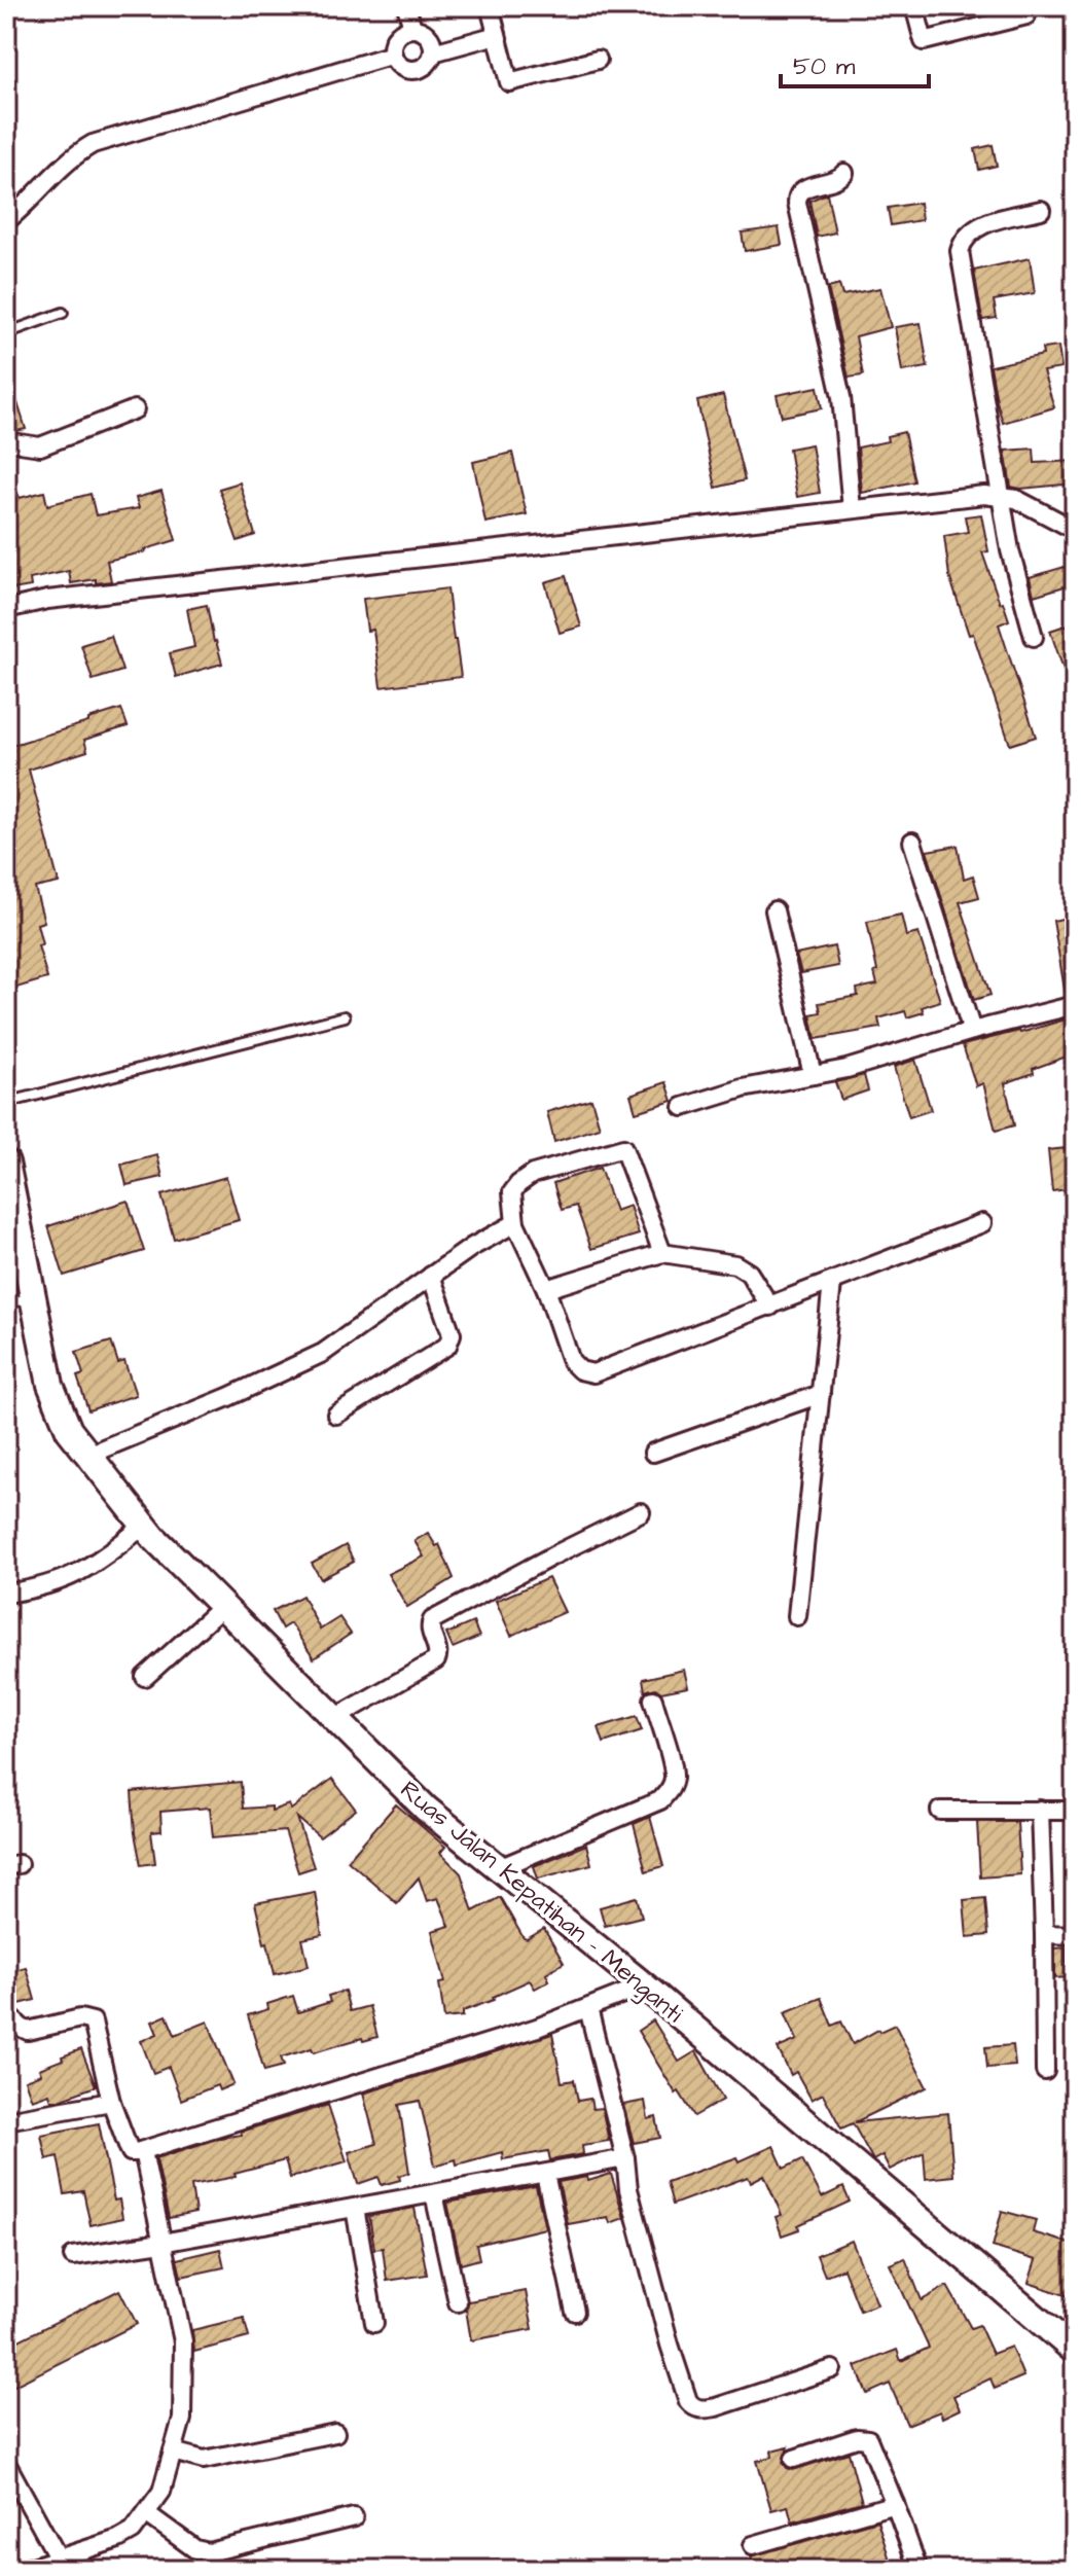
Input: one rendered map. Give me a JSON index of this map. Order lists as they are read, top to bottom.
{
  "streets": {
    "main road": ["Ruas Jalan Kepatihan - Menganti"]
  },
  "scale_bar": "50 m"
}
